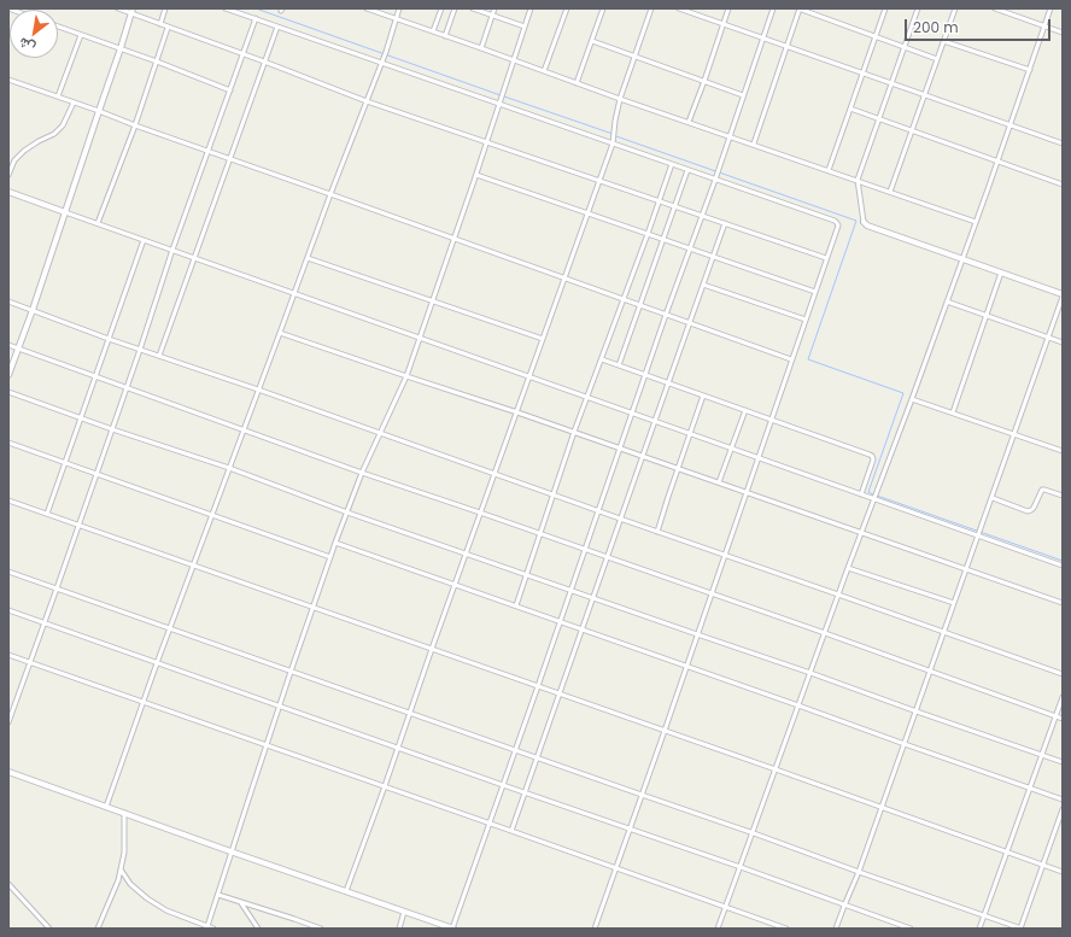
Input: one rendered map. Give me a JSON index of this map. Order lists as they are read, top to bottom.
{
  "scale_bar": "200 m",
  "north": "bottom left"
}
